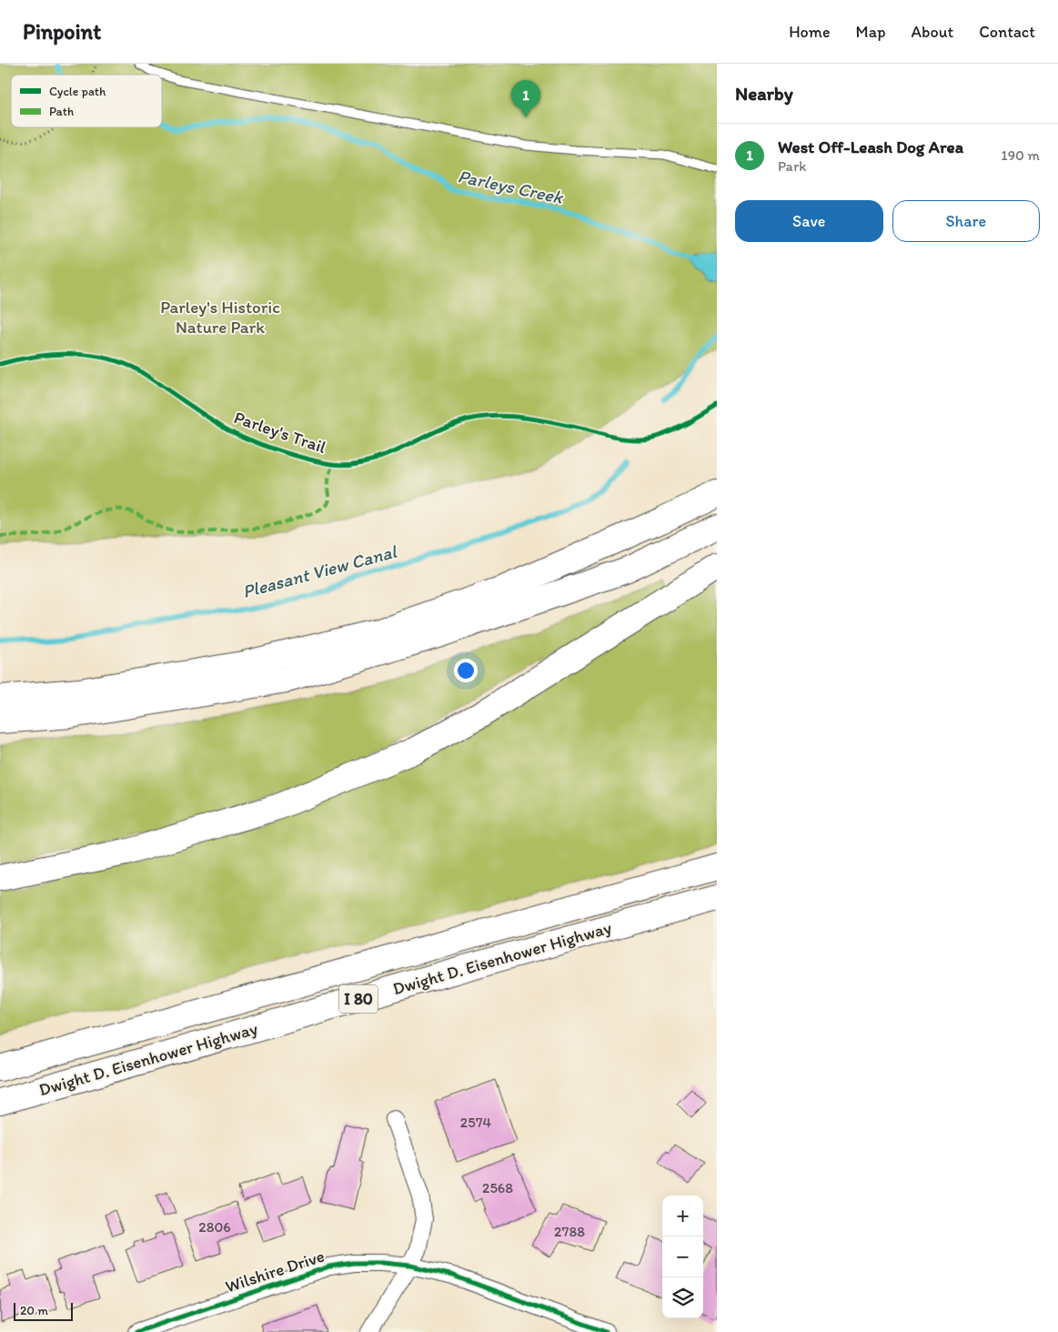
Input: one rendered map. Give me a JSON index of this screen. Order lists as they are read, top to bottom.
{
  "streets": {
    "highway": ["Dwight D. Eisenhower Highway", "I 80"],
    "street": ["Wilshire Drive"],
    "cycle path": ["Parley's Trail"]
  },
  "water": ["Parleys Creek", "Pleasant View Canal"],
  "parks": ["Parley's Historic Nature Park"],
  "house_numbers": [
    "2574",
    "2568",
    "2806",
    "2788"
  ],
  "legend": ["Cycle path", "Path"],
  "scale_bar": "20 m",
  "page": {
    "header": "Pinpoint",
    "nav": [
      "Home",
      "Map",
      "About",
      "Contact"
    ],
    "heading": "Nearby",
    "pins": "1",
    "list": [
      {
        "mark": "1",
        "name": "West Off-Leash Dog Area",
        "note": "Park",
        "value": "190 m"
      }
    ],
    "buttons": ["Save", "Share"],
    "map_buttons": ["+", "−"],
    "scale": "20 m"
  }
}
